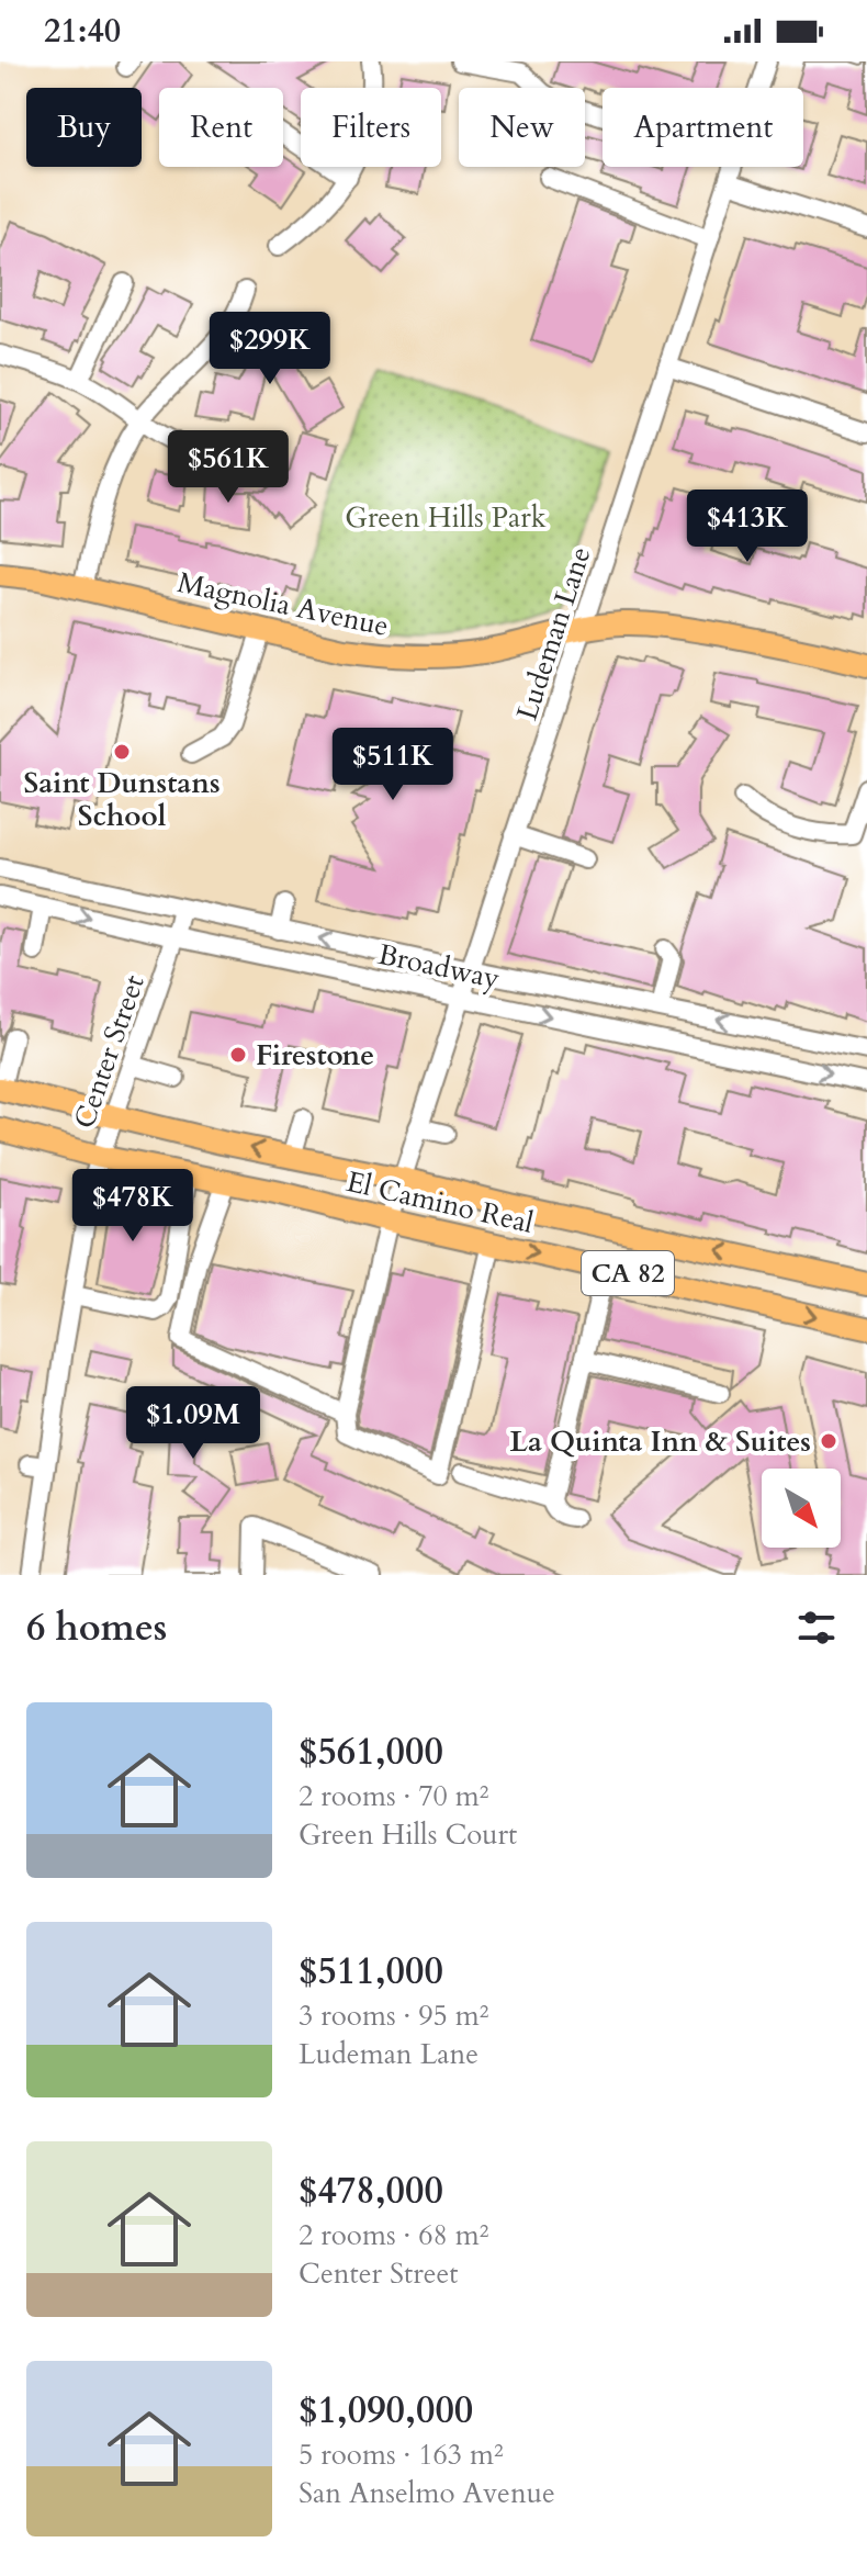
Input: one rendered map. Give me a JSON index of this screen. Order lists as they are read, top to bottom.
{
  "streets": {
    "main road": ["Magnolia Avenue", "El Camino Real", "CA 82"],
    "street": ["Ludeman Lane", "Broadway", "Center Street"]
  },
  "crossings": [
    ["Magnolia Avenue", "Ludeman Lane"],
    ["Ludeman Lane", "Broadway"],
    ["Ludeman Lane", "El Camino Real"],
    ["Broadway", "Center Street"],
    ["Center Street", "El Camino Real"]
  ],
  "parks": ["Green Hills Park"],
  "places": ["Saint Dunstans School", "Firestone", "La Quinta Inn & Suites"],
  "north": "bottom right",
  "page": {
    "status": "21:40",
    "chip": [
      "Buy",
      "Rent",
      "Filters",
      "New",
      "Apartment"
    ],
    "price": [
      "$299K",
      "$561K",
      "$413K",
      "$511K",
      "$478K",
      "$1.09M"
    ],
    "heading": "6 homes",
    "list": [
      {
        "name": "$561,000",
        "note": "2 rooms · 70 m² · Green Hills Court"
      },
      {
        "name": "$511,000",
        "note": "3 rooms · 95 m² · Ludeman Lane"
      },
      {
        "name": "$478,000",
        "note": "2 rooms · 68 m² · Center Street"
      },
      {
        "name": "$1,090,000",
        "note": "5 rooms · 163 m² · San Anselmo Avenue"
      }
    ]
  }
}
